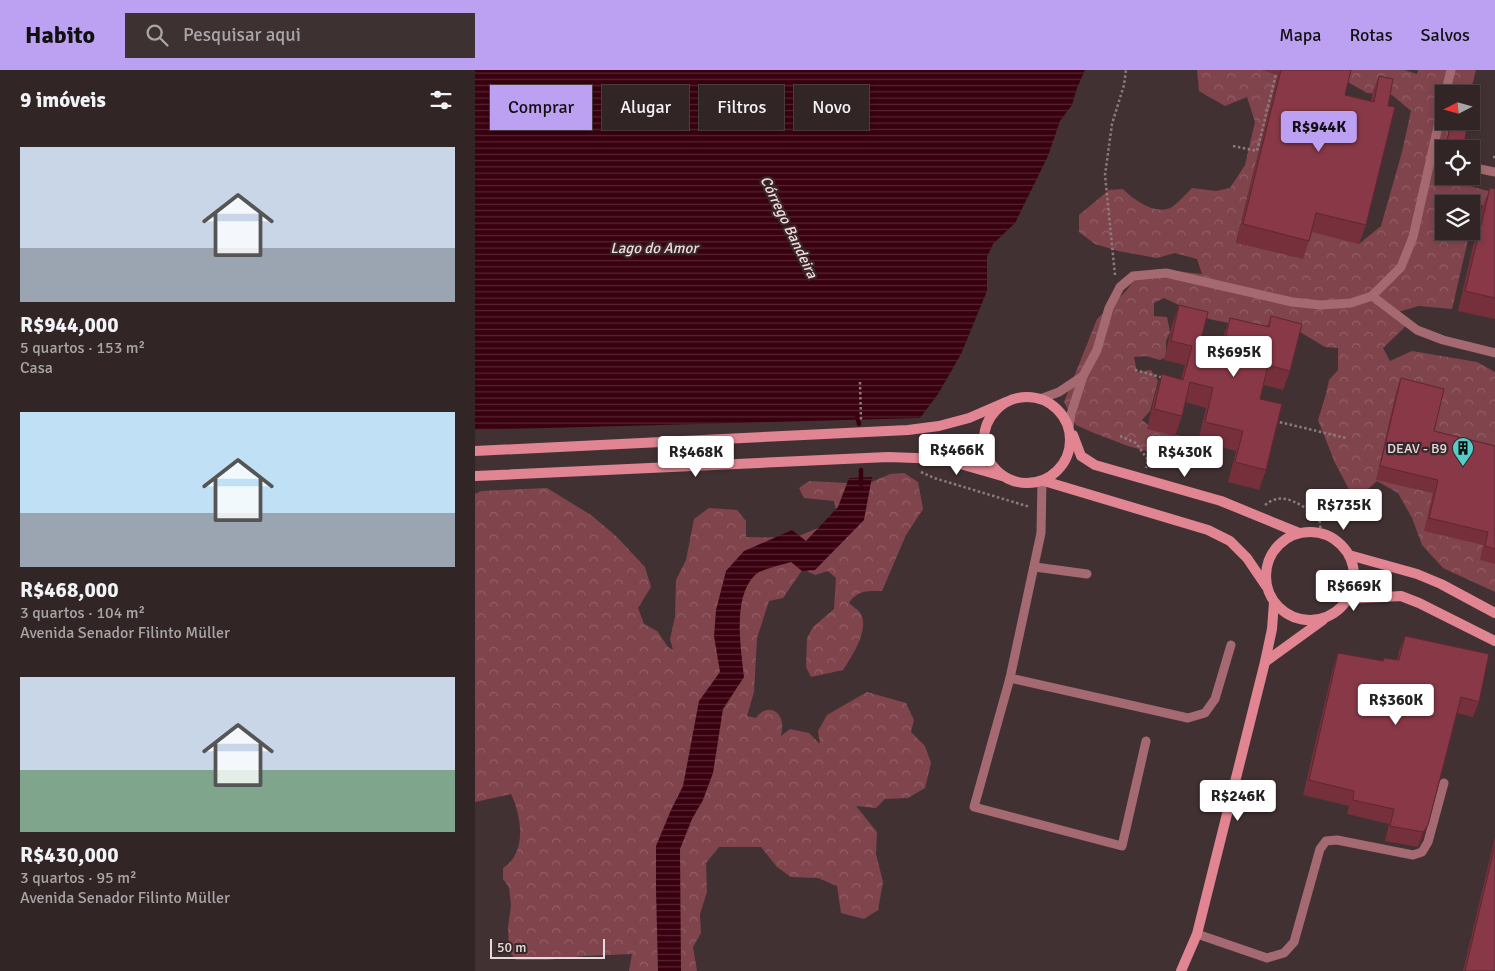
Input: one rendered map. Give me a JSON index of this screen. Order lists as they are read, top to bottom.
{
  "water": ["Córrego Bandeira", "Lago do Amor"],
  "places": {
    "building": ["DEAV - B9"]
  },
  "scale_bar": "50 m",
  "north": "left",
  "page": {
    "header": "Habito",
    "search": "Pesquisar aqui",
    "nav": ["Mapa", "Rotas", "Salvos"],
    "heading": "9 imóveis",
    "chip": [
      "Comprar",
      "Alugar",
      "Filtros",
      "Novo"
    ],
    "price": [
      "R$944K",
      "R$695K",
      "R$466K",
      "R$468K",
      "R$430K",
      "R$735K",
      "R$669K",
      "R$360K",
      "R$246K"
    ],
    "list": [
      {
        "name": "R$944,000",
        "note": "5 quartos · 153 m² · Casa"
      },
      {
        "name": "R$468,000",
        "note": "3 quartos · 104 m² · Avenida Senador Filinto Müller"
      },
      {
        "name": "R$430,000",
        "note": "3 quartos · 95 m² · Avenida Senador Filinto Müller"
      }
    ],
    "scale": "50 m"
  }
}
